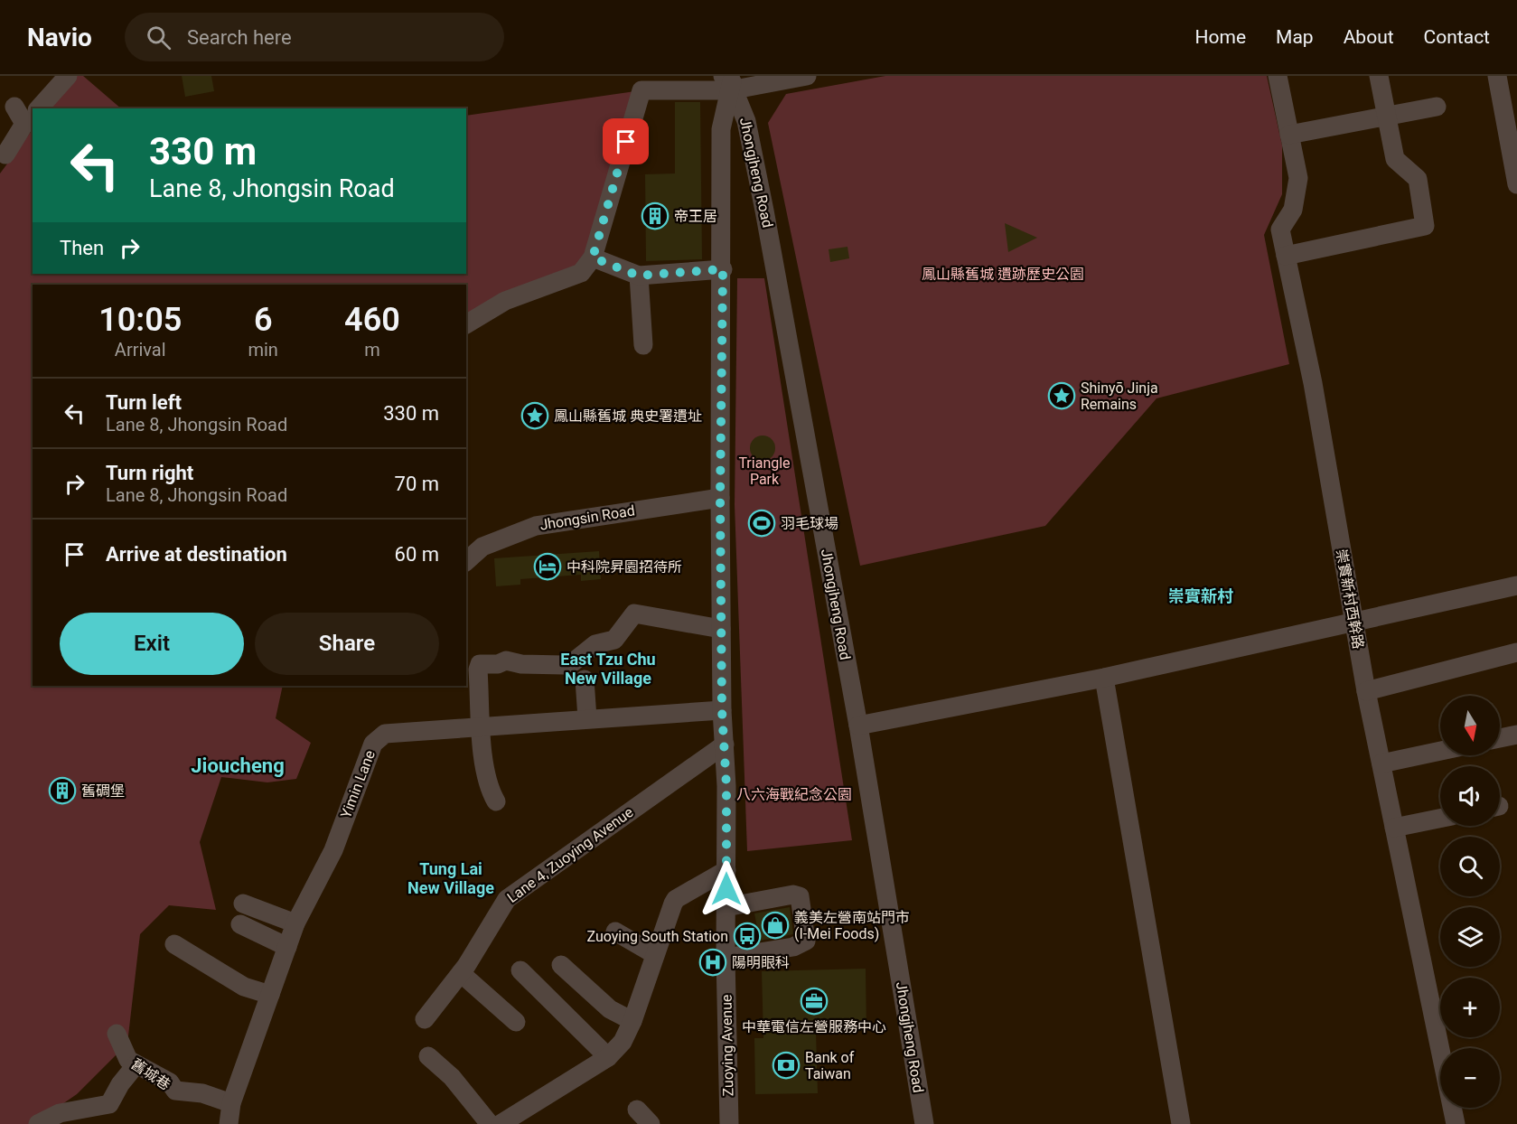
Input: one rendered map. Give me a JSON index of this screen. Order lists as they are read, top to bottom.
{
  "streets": {
    "street": [
      "Jhongjheng Road",
      "Jhongsin Road",
      "崇實新村西幹路",
      "Yimin Lane",
      "Lane 4, Zuoying Avenue",
      "Zuoying Avenue",
      "舊城巷"
    ]
  },
  "crossings": [
    ["Jhongjheng Road", "Zuoying Avenue"],
    ["Jhongsin Road", "Zuoying Avenue"],
    ["Yimin Lane", "Zuoying Avenue"],
    ["Yimin Lane", "舊城巷"],
    ["Lane 4, Zuoying Avenue", "Zuoying Avenue"]
  ],
  "districts": [
    "崇實新村",
    "East Tzu Chu New Village",
    "Jioucheng",
    "Tung Lai New Village"
  ],
  "parks": ["鳳山縣舊城 遺跡歷史公園", "Triangle Park", "八六海戰紀念公園"],
  "places": {
    "building": ["帝王居", "舊碉堡"],
    "place": ["Shinyō Jinja Remains", "鳳山縣舊城 典史署遺址"],
    "sports": ["羽毛球場"],
    "hotel": ["中科院昇園招待所"],
    "shop": ["義美左營南站門市 (I-Mei Foods)"],
    "bus stop": ["Zuoying South Station"],
    "hospital": ["陽明眼科"],
    "office": ["中華電信左營服務中心"],
    "bank": ["Bank of Taiwan"]
  },
  "north": "bottom",
  "page": {
    "header": "Navio",
    "search": "Search here",
    "nav": [
      "Home",
      "Map",
      "About",
      "Contact"
    ],
    "turn": ["330 m", "Lane 8, Jhongsin Road"],
    "then": "Then",
    "eta": [
      "10:05",
      "Arrival",
      "6",
      "min",
      "460",
      "m"
    ],
    "list": [
      {
        "name": "Turn left",
        "note": "Lane 8, Jhongsin Road",
        "value": "330 m"
      },
      {
        "name": "Turn right",
        "note": "Lane 8, Jhongsin Road",
        "value": "70 m"
      },
      {
        "name": "Arrive at destination",
        "value": "60 m"
      }
    ],
    "buttons": ["Exit", "Share"],
    "map_buttons": ["+", "−"]
  }
}
